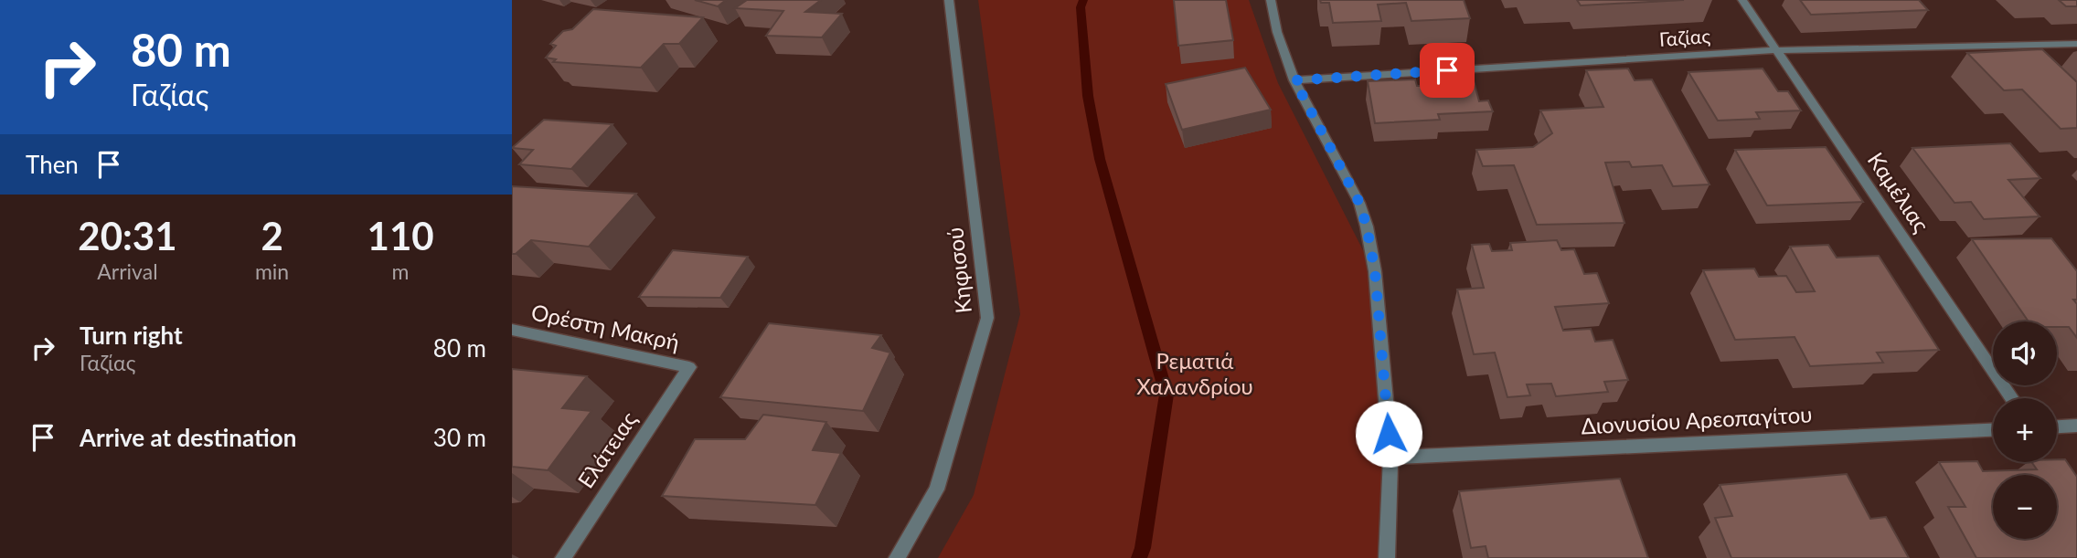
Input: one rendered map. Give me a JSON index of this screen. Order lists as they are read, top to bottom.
{
  "streets": {
    "street": [
      "Γαζίας",
      "Καμέλιας",
      "Κηφισού",
      "Ορέστη Μακρή",
      "Διονυσίου Αρεοπαγίτου",
      "Ελάτειας"
    ]
  },
  "crossings": [
    ["Γαζίας", "Καμέλιας"],
    ["Ορέστη Μακρή", "Ελάτειας"]
  ],
  "parks": ["Ρεματιά Χαλανδρίου"],
  "page": {
    "turn": ["80 m", "Γαζίας"],
    "then": "Then",
    "eta": [
      "20:31",
      "Arrival",
      "2",
      "min",
      "110",
      "m"
    ],
    "list": [
      {
        "name": "Turn right",
        "note": "Γαζίας",
        "value": "80 m"
      },
      {
        "name": "Arrive at destination",
        "value": "30 m"
      }
    ],
    "map_buttons": ["+", "−"]
  }
}
